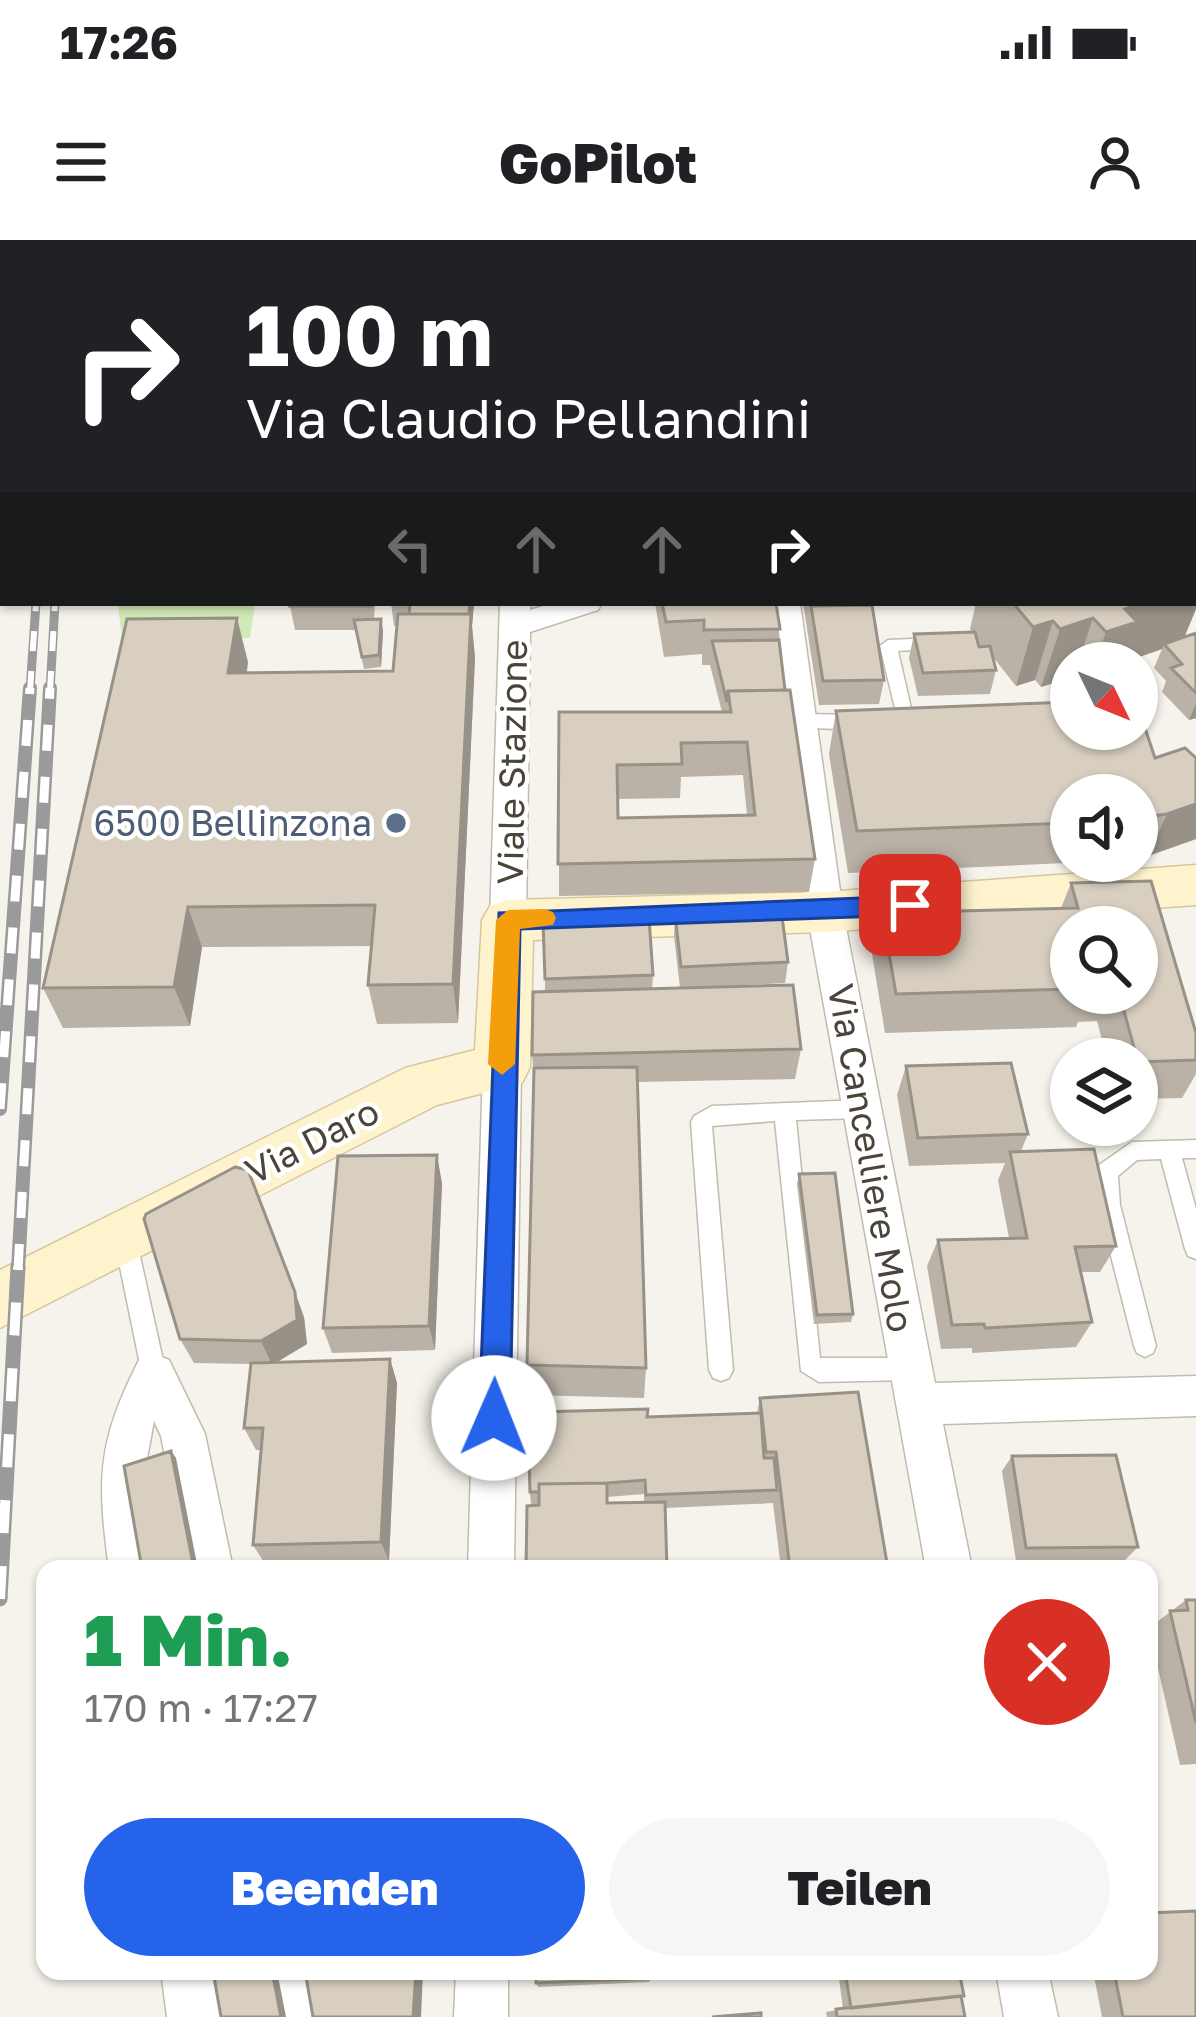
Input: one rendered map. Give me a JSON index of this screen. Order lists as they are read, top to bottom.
{
  "streets": {
    "street": ["Viale Stazione", "Via Daro", "Via Cancelliere Molo"]
  },
  "crossings": [
    ["Viale Stazione", "Via Daro"]
  ],
  "places": ["6500 Bellinzona"],
  "north": "bottom right",
  "page": {
    "status": "17:26",
    "header": "GoPilot",
    "turn": ["100 m", "Via Claudio Pellandini"],
    "heading": ["1 Min.", "170 m · 17:27"],
    "buttons": ["Beenden", "Teilen"]
  }
}
